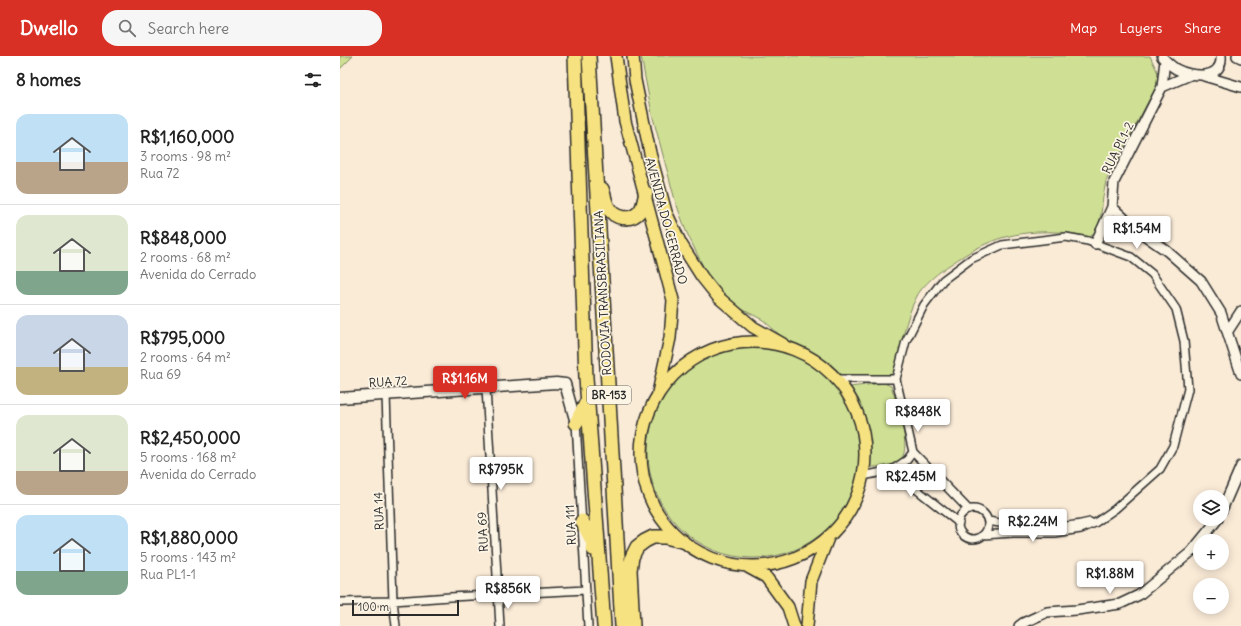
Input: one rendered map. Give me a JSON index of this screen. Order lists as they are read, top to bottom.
{
  "streets": {
    "highway": ["RODOVIA TRANSBRASILIANA", "BR-153"],
    "main road": ["AVENIDA DO CERRADO", "RUA 72"],
    "street": [
      "RUA PL1-2",
      "RUA 14",
      "RUA 111",
      "RUA 69"
    ]
  },
  "crossings": [
    ["RUA 72", "RUA 14"],
    ["RUA 72", "RUA 111"],
    ["RUA 72", "RUA 69"]
  ],
  "scale_bar": "100 m",
  "page": {
    "header": "Dwello",
    "search": "Search here",
    "nav": ["Map", "Layers", "Share"],
    "heading": "8 homes",
    "list": [
      {
        "name": "R$1,160,000",
        "note": "3 rooms · 98 m² · Rua 72"
      },
      {
        "name": "R$848,000",
        "note": "2 rooms · 68 m² · Avenida do Cerrado"
      },
      {
        "name": "R$795,000",
        "note": "2 rooms · 64 m² · Rua 69"
      },
      {
        "name": "R$2,450,000",
        "note": "5 rooms · 168 m² · Avenida do Cerrado"
      },
      {
        "name": "R$1,880,000",
        "note": "5 rooms · 143 m² · Rua PL1-1"
      }
    ],
    "price": [
      "R$1.54M",
      "R$1.16M",
      "R$848K",
      "R$795K",
      "R$2.45M",
      "R$2.24M",
      "R$1.88M",
      "R$856K"
    ],
    "map_buttons": ["+", "−"],
    "scale": "100 m"
  }
}
